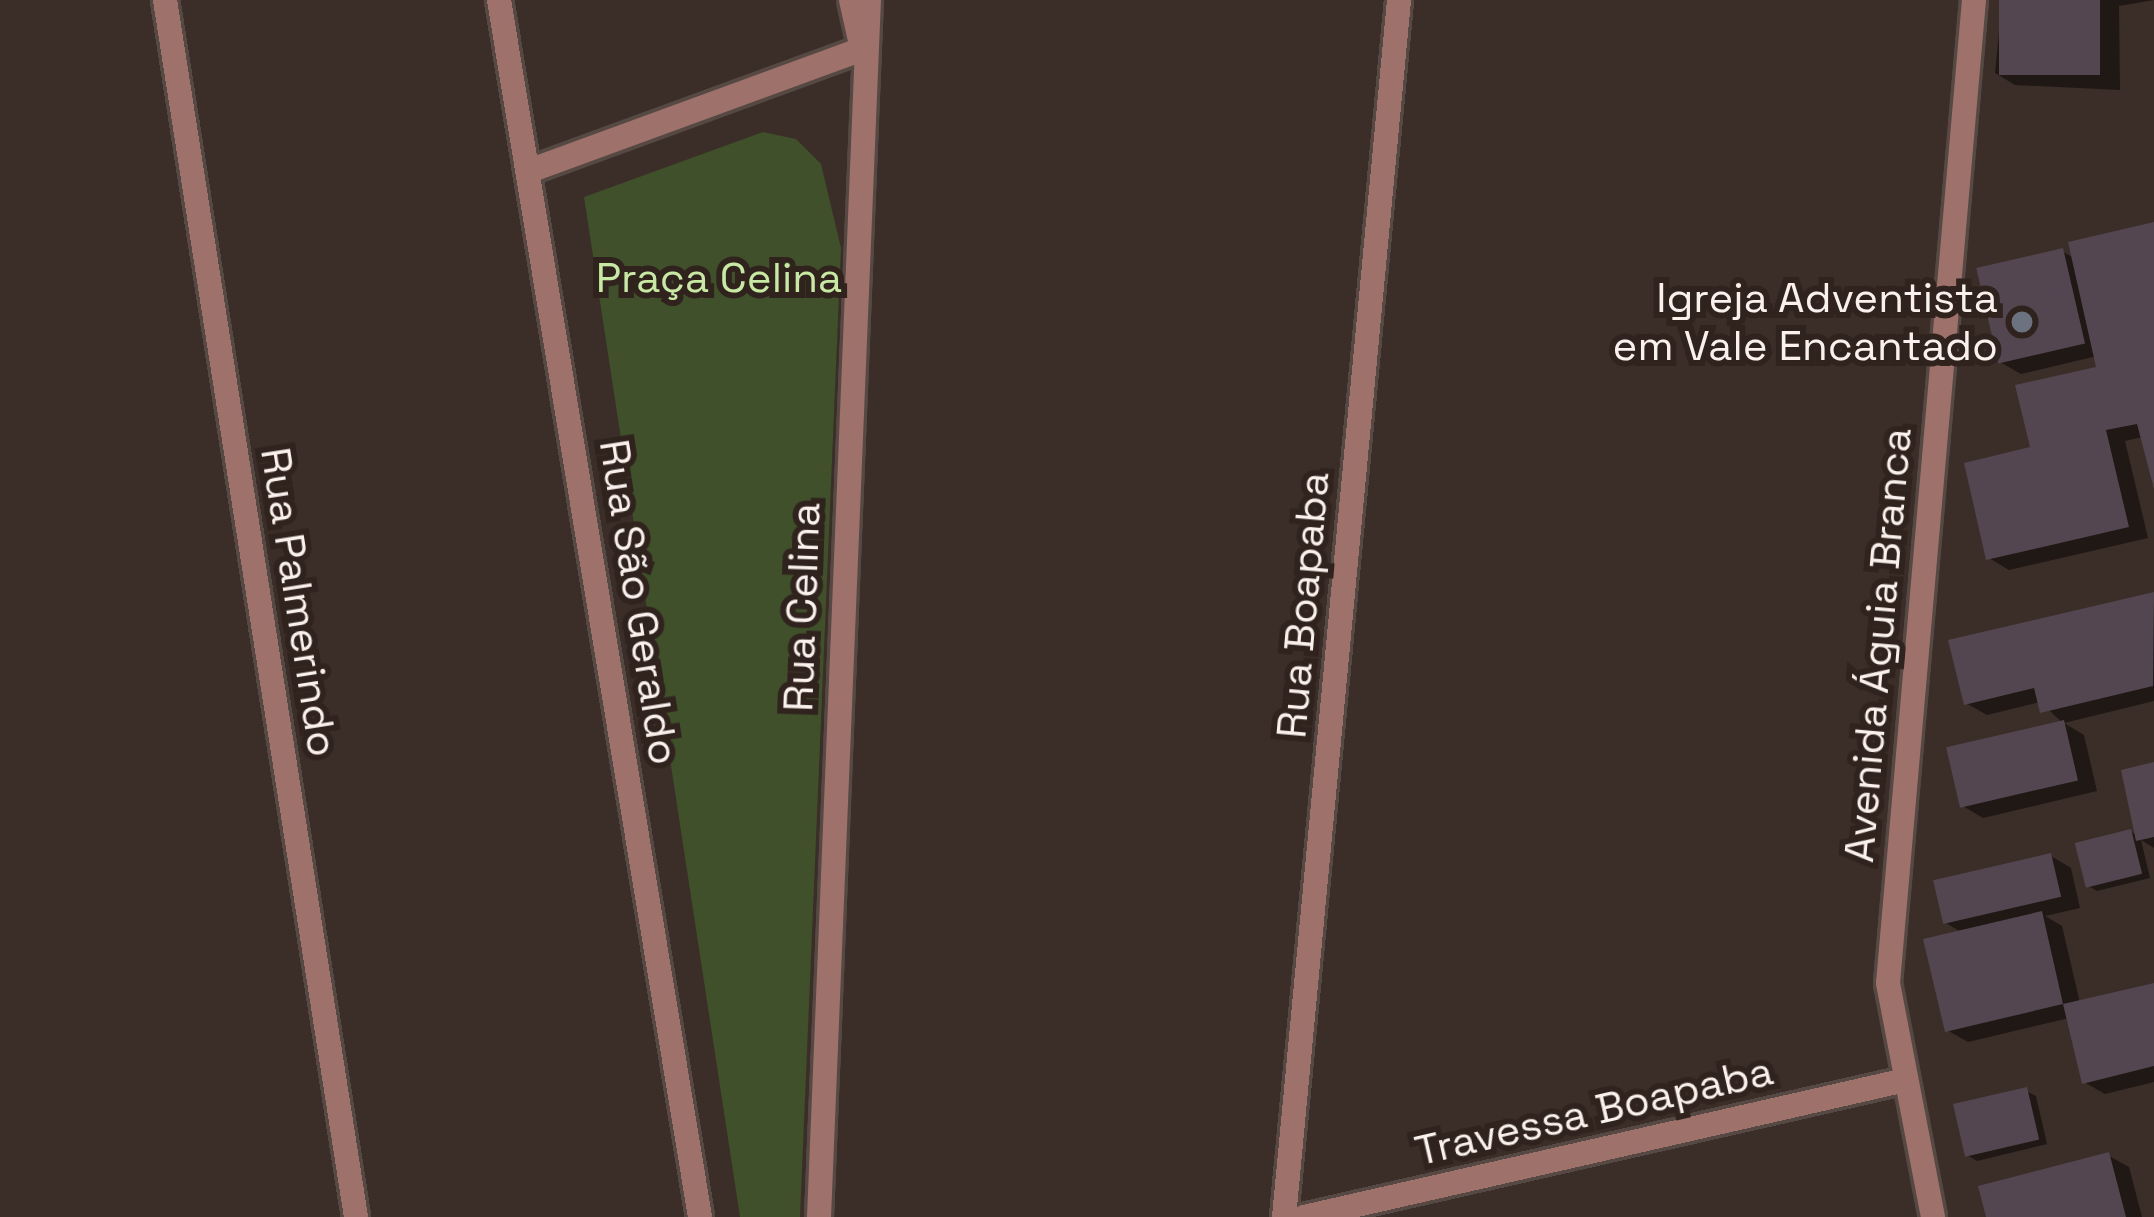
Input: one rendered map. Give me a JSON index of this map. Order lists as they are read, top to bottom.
{
  "streets": {
    "street": [
      "Rua Palmerindo",
      "Rua São Geraldo",
      "Rua Boapaba",
      "Rua Celina",
      "Avenida Águia Branca",
      "Travessa Boapaba"
    ]
  },
  "crossings": [
    ["Avenida Águia Branca", "Travessa Boapaba"]
  ],
  "parks": ["Praça Celina"],
  "places": ["Igreja Adventista em Vale Encantado"]
}
